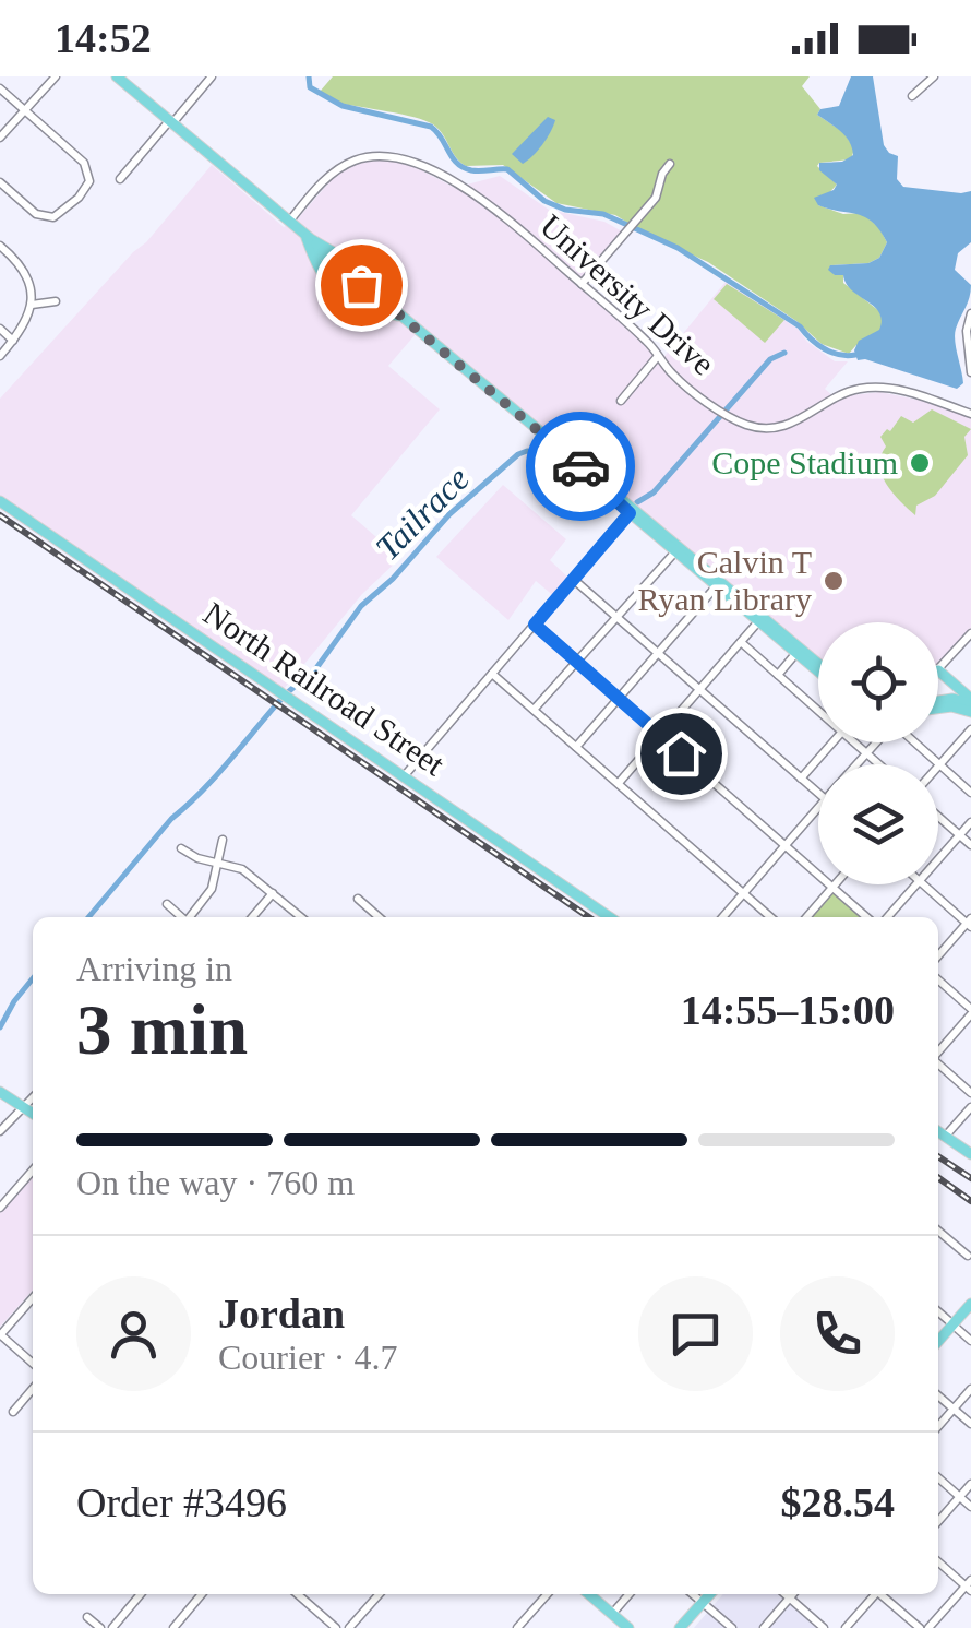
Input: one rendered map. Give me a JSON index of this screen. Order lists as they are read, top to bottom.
{
  "streets": {
    "main road": ["North Railroad Street"],
    "street": ["University Drive"]
  },
  "water": ["Tailrace"],
  "places": ["Cope Stadium", "Calvin T Ryan Library"],
  "page": {
    "status": "14:52",
    "heading": ["3 min", "Arriving in", "14:55–15:00"],
    "panel": [
      "Jordan",
      "Courier · 4.7",
      "Order #3496",
      "$28.54"
    ],
    "bar": "On the way · 760 m"
  }
}
